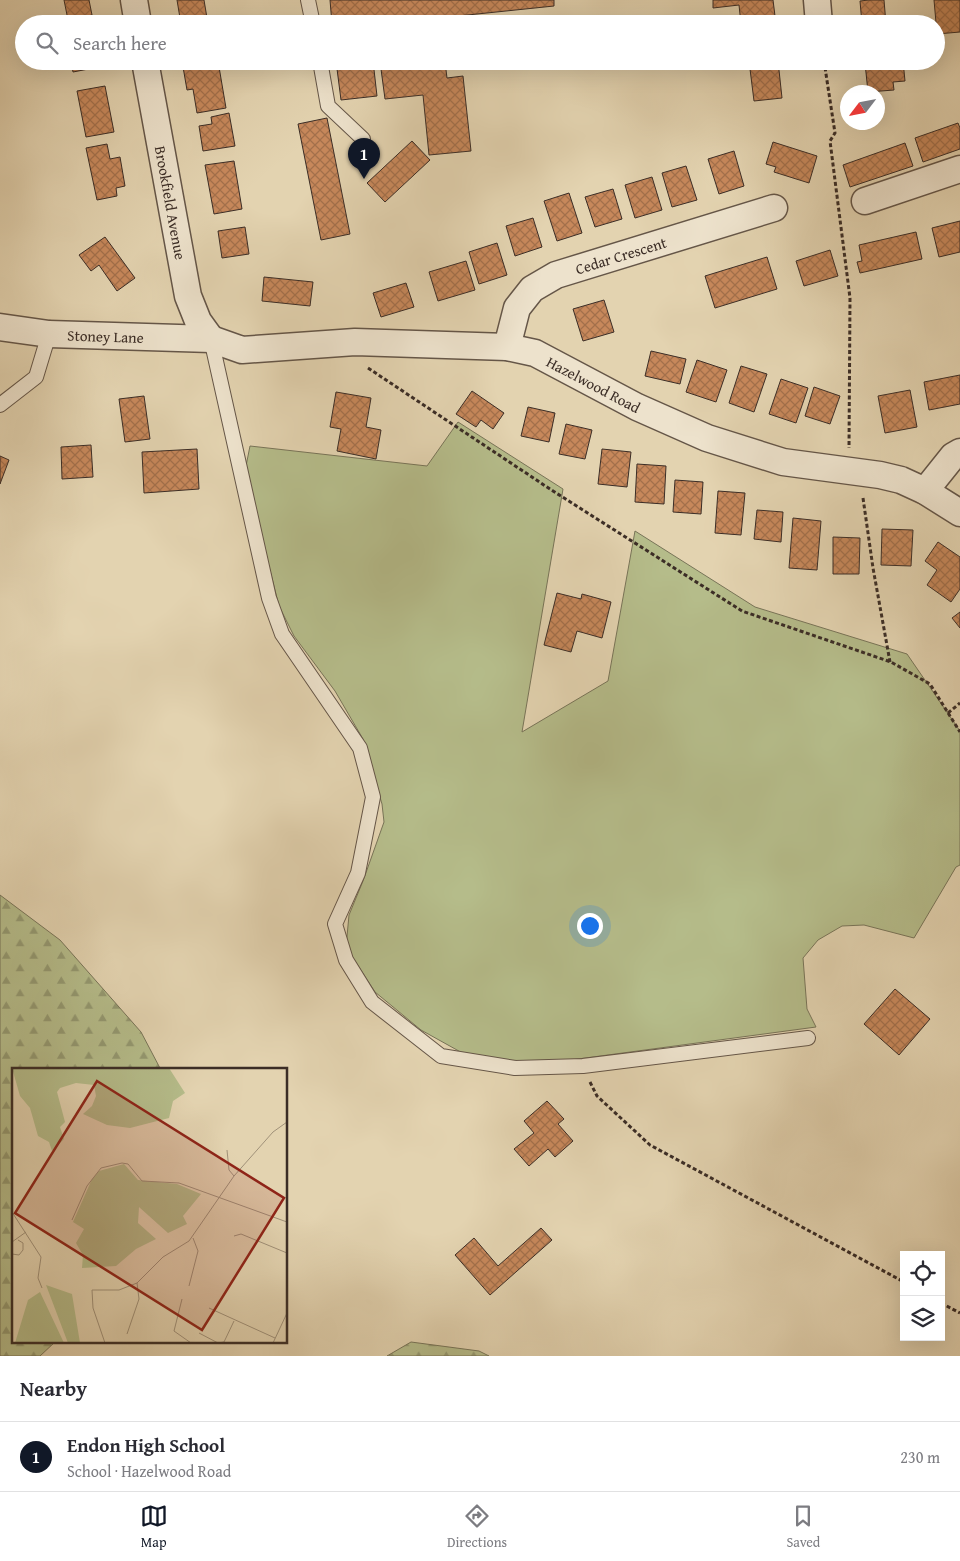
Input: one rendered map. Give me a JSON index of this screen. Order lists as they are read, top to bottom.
{
  "streets": {
    "street": [
      "Brookfield Avenue",
      "Cedar Crescent",
      "Stoney Lane",
      "Hazelwood Road"
    ]
  },
  "crossings": [
    ["Brookfield Avenue", "Stoney Lane"],
    ["Brookfield Avenue", "Hazelwood Road"],
    ["Cedar Crescent", "Hazelwood Road"],
    ["Stoney Lane", "Hazelwood Road"]
  ],
  "north": "bottom left",
  "page": {
    "search": "Search here",
    "pins": "1",
    "heading": "Nearby",
    "list": [
      {
        "mark": "1",
        "name": "Endon High School",
        "note": "School · Hazelwood Road",
        "value": "230 m"
      }
    ],
    "nav": ["Map", "Directions", "Saved"]
  }
}
